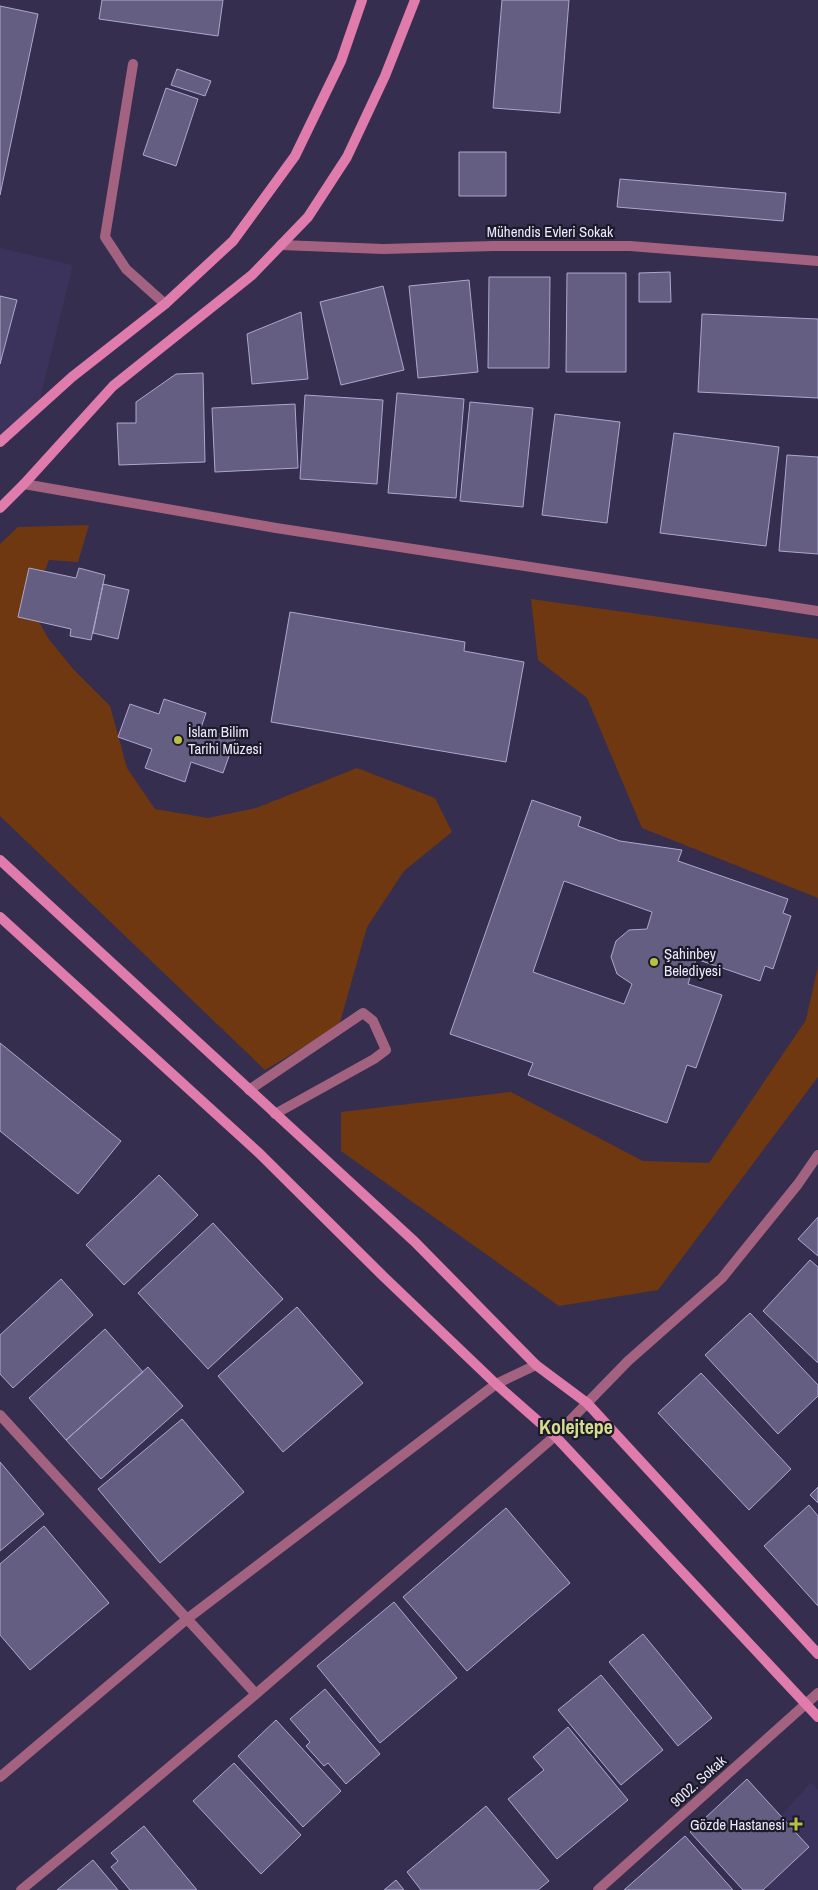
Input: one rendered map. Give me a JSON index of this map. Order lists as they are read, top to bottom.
{
  "streets": {
    "street": ["Mühendis Evleri Sokak", "9002. Sokak"]
  },
  "districts": ["Kolejtepe"],
  "places": {
    "other": ["İslam Bilim Tarihi Müzesi", "Şahinbey Belediyesi"],
    "health": ["Gözde Hastanesi"]
  }
}
